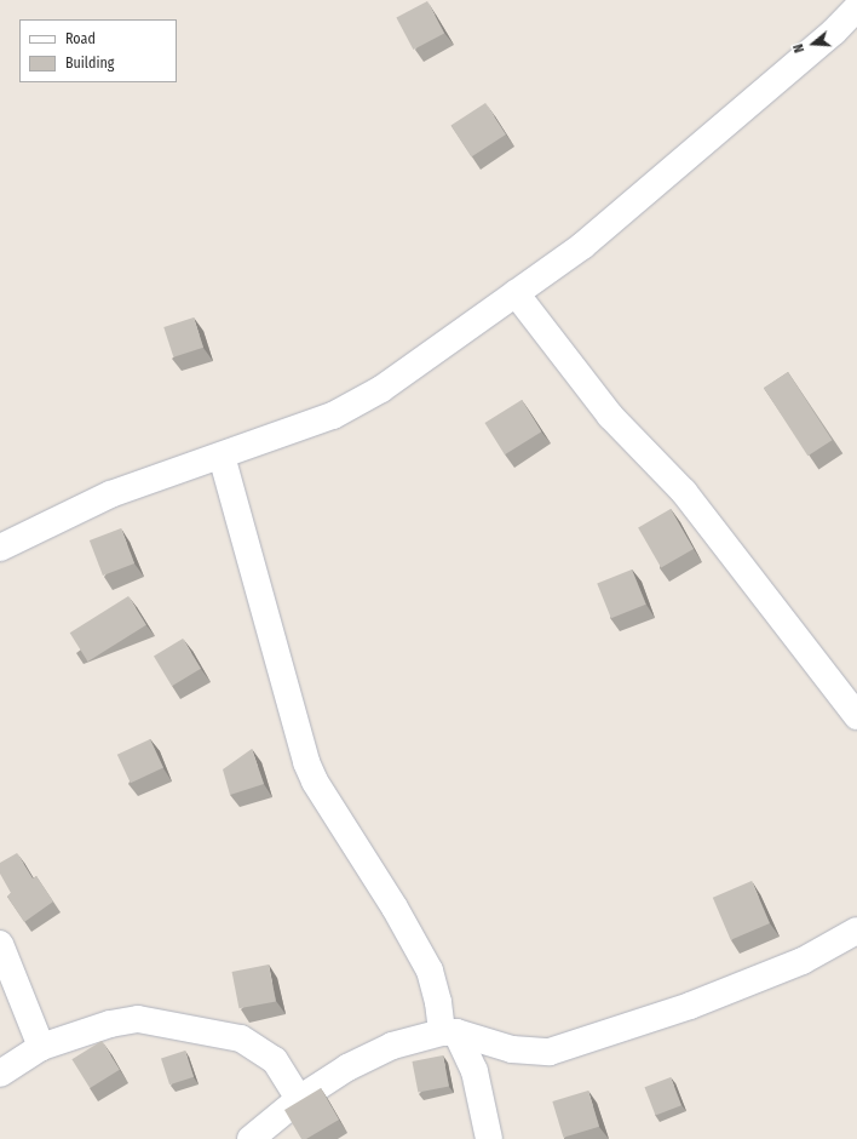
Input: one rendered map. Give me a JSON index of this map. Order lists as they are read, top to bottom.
{
  "legend": ["Road", "Building"],
  "north": "left"
}
